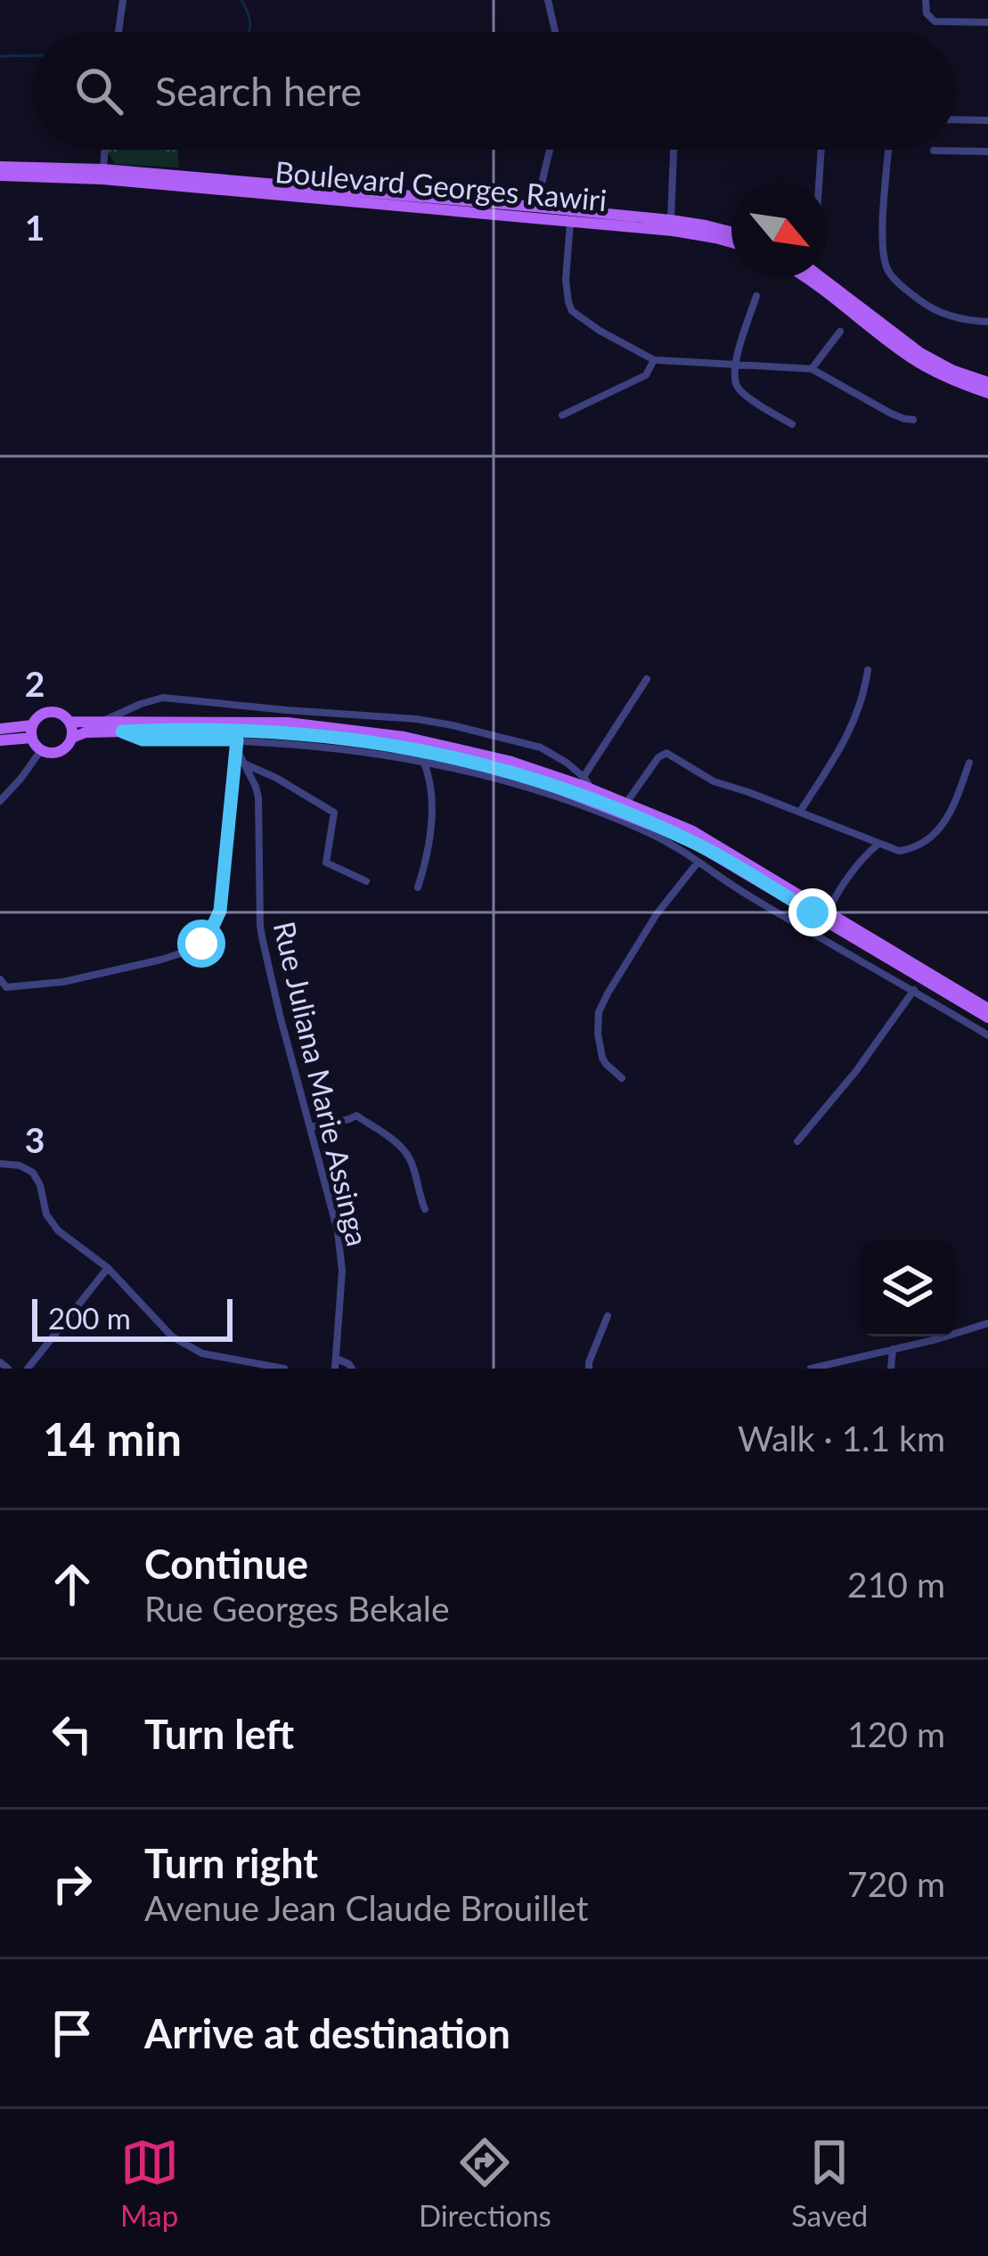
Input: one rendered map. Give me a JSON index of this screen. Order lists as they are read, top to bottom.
{
  "streets": {
    "main road": ["Boulevard Georges Rawiri"],
    "street": ["Rue Juliana Marie Assinga"]
  },
  "scale_bar": "200 m",
  "north": "bottom right",
  "page": {
    "search": "Search here",
    "scale": "200 m",
    "heading": ["14 min", "Walk · 1.1 km"],
    "list": [
      ["Continue", "Rue Georges Bekale", "210 m"],
      ["Turn left", "120 m"],
      ["Turn right", "Avenue Jean Claude Brouillet", "720 m"],
      "Arrive at destination"
    ],
    "nav": ["Map", "Directions", "Saved"]
  },
  "grid": {
    "rows": ["1", "2", "3"]
  }
}
